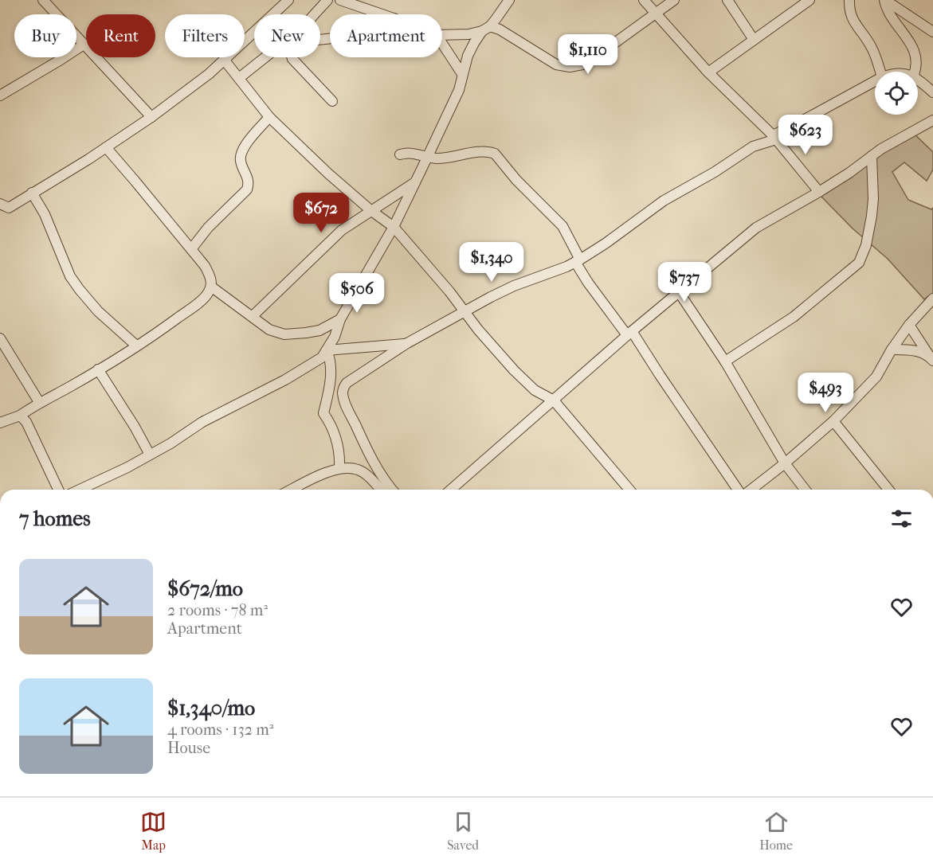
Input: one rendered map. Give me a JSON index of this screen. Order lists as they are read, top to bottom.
{
  "page": {
    "chip": [
      "Buy",
      "Rent",
      "Filters",
      "New",
      "Apartment"
    ],
    "price": [
      "$1,110",
      "$623",
      "$672",
      "$1,340",
      "$737",
      "$506",
      "$493"
    ],
    "heading": "7 homes",
    "list": [
      {
        "name": "$672/mo",
        "note": "2 rooms · 78 m² · Apartment"
      },
      {
        "name": "$1,340/mo",
        "note": "4 rooms · 132 m² · House"
      }
    ],
    "tabs": ["Map", "Saved", "Home"]
  }
}
